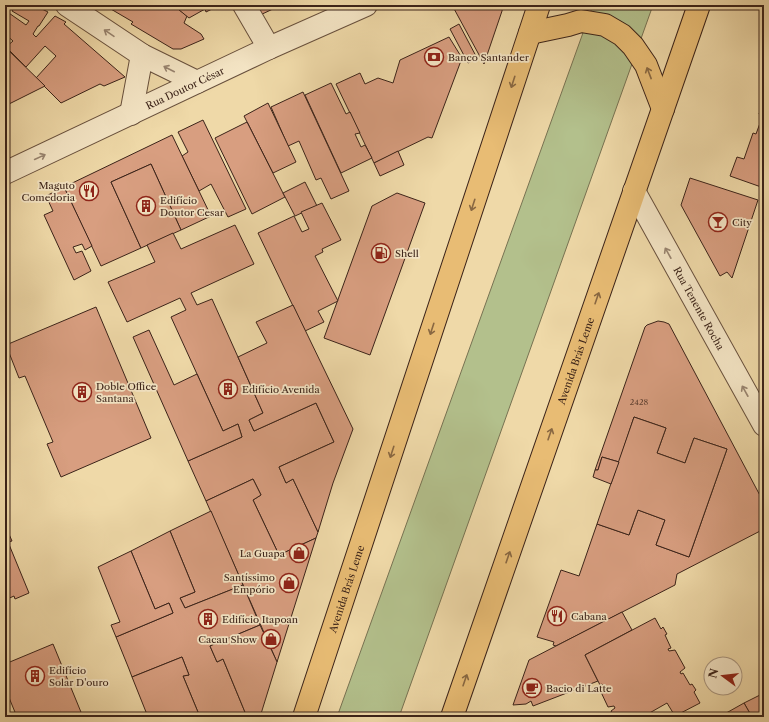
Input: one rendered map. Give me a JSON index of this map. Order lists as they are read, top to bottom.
{
  "streets": {
    "main road": ["Avenida Brás Leme"],
    "street": ["Rua Doutor César", "Rua Tenente Rocha"]
  },
  "crossings": [
    ["Rua Tenente Rocha", "Avenida Brás Leme"]
  ],
  "one_way": ["Rua Doutor César", "Rua Tenente Rocha"],
  "places": {
    "bank": ["Banco Santander"],
    "restaurant": ["Maguto Comedoria", "Cabana"],
    "building": [
      "Edifício Doutor Cesar",
      "Edifício Avenida",
      "Doble Office Santana",
      "Edifício Itapoan",
      "Edifício Solar D'ouro"
    ],
    "bar": ["City"],
    "fuel station": ["Shell"],
    "shop": ["La Guapa", "Santíssimo Empório", "Cacau Show"],
    "cafe": ["Bacio di Latte"]
  },
  "house_numbers": ["2428"],
  "north": "left"
}
